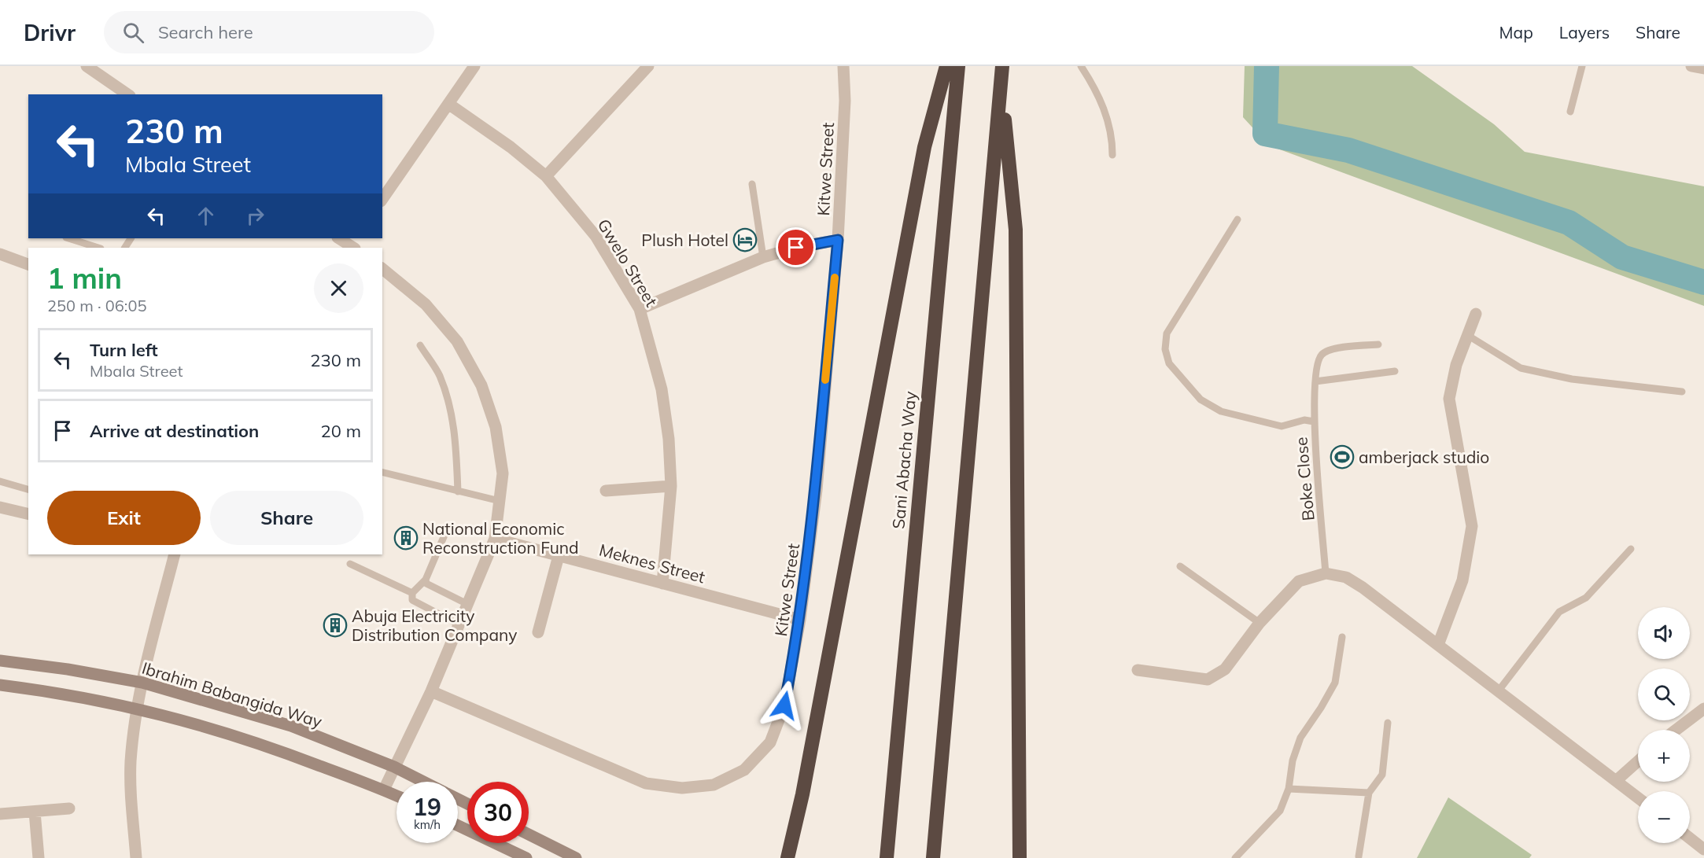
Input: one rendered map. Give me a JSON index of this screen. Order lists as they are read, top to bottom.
{
  "streets": {
    "highway": ["Sani Abacha Way"],
    "main road": ["Ibrahim Babangida Way"],
    "street": ["Kitwe Street", "Gwelo Street", "Meknes Street"],
    "lane": ["Boke Close"]
  },
  "crossings": [
    ["Kitwe Street", "Meknes Street"],
    ["Gwelo Street", "Meknes Street"]
  ],
  "places": {
    "hotel": ["Plush Hotel"],
    "sports": ["amberjack studio"],
    "building": ["National Economic Reconstruction Fund", "Abuja Electricity Distribution Company"]
  },
  "page": {
    "header": "Drivr",
    "search": "Search here",
    "nav": ["Map", "Layers", "Share"],
    "turn": ["230 m", "Mbala Street"],
    "heading": ["1 min", "250 m · 06:05"],
    "list": [
      {
        "name": "Turn left",
        "note": "Mbala Street",
        "value": "230 m"
      },
      {
        "name": "Arrive at destination",
        "value": "20 m"
      }
    ],
    "buttons": ["Exit", "Share"],
    "map_buttons": ["+", "−"],
    "speed": "19 km/h",
    "limit": "30"
  }
}
